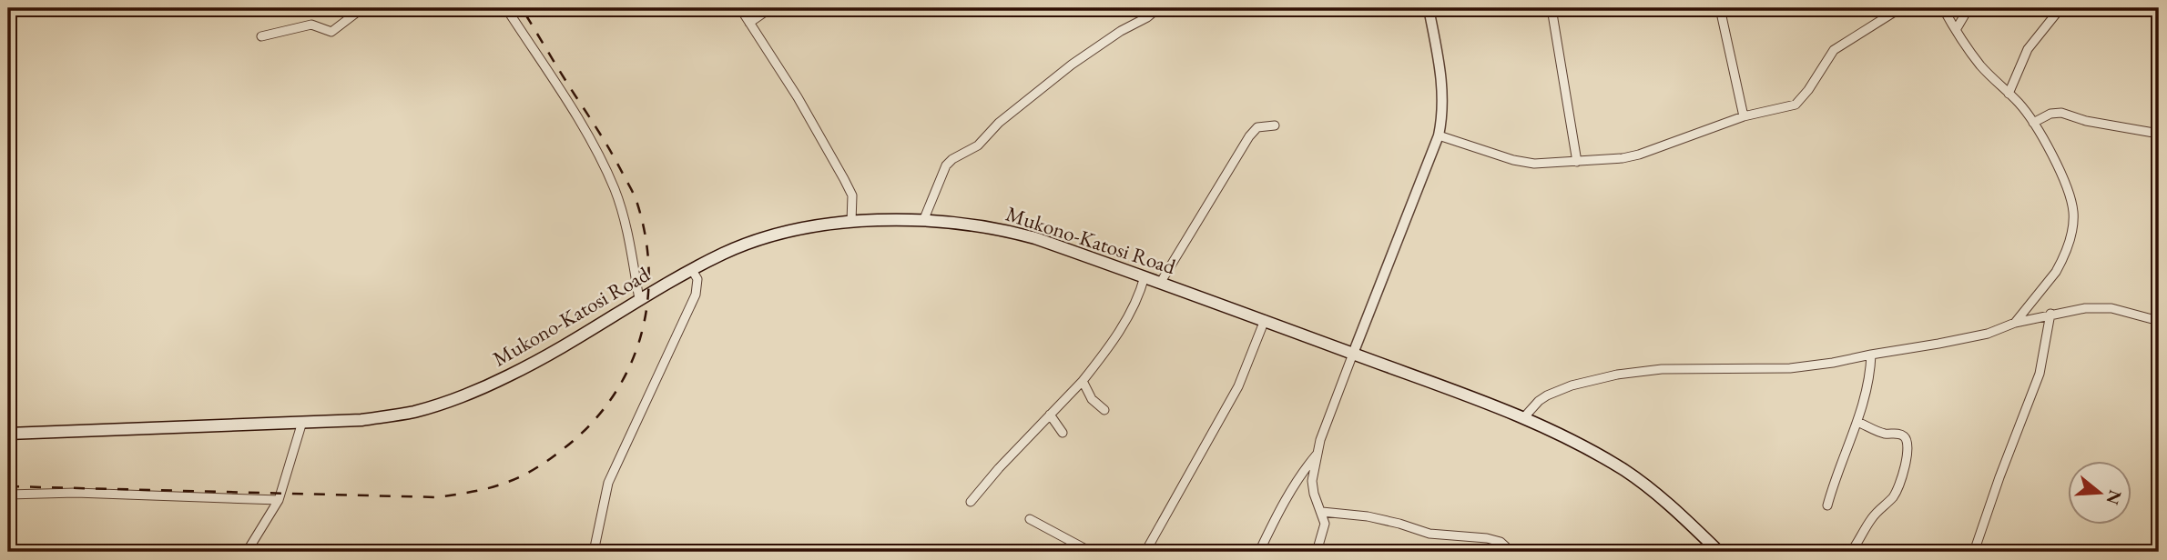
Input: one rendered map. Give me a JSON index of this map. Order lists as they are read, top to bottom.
{
  "streets": {
    "main road": ["Mukono-Katosi Road"]
  },
  "north": "right"
}
